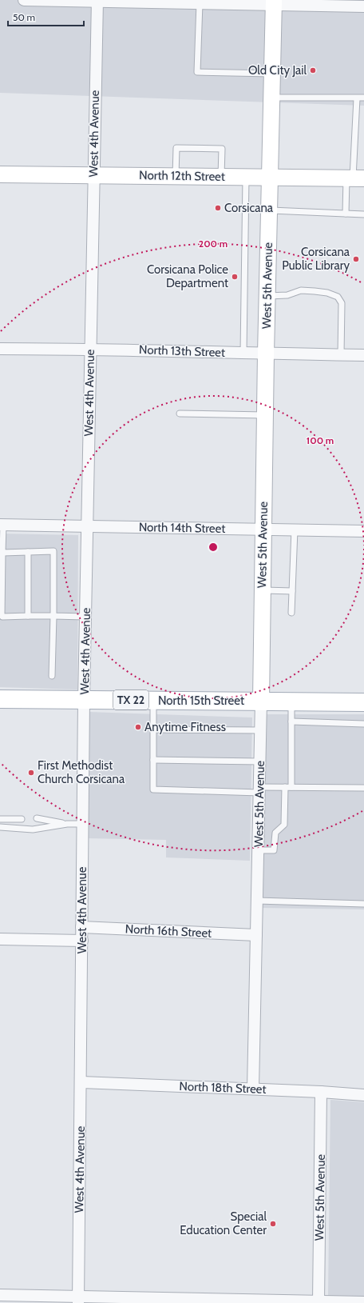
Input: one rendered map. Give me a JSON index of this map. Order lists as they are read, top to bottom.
{
  "streets": {
    "main road": ["TX 22", "North 15th Street"],
    "street": [
      "West 4th Avenue",
      "North 12th Street",
      "West 5th Avenue",
      "North 13th Street",
      "North 14th Street",
      "North 16th Street",
      "North 18th Street"
    ]
  },
  "crossings": [
    ["West 4th Avenue", "North 12th Street"],
    ["West 4th Avenue", "North 13th Street"],
    ["West 4th Avenue", "North 14th Street"],
    ["West 4th Avenue", "North 15th Street"],
    ["West 4th Avenue", "North 16th Street"],
    ["West 4th Avenue", "North 18th Street"],
    ["North 12th Street", "West 5th Avenue"],
    ["West 5th Avenue", "North 13th Street"],
    ["West 5th Avenue", "North 14th Street"],
    ["West 5th Avenue", "North 15th Street"],
    ["West 5th Avenue", "North 16th Street"],
    ["West 5th Avenue", "North 18th Street"]
  ],
  "places": [
    "Old City Jail",
    "Corsicana",
    "Corsicana Public Library",
    "Corsicana Police Department",
    "Anytime Fitness",
    "First Methodist Church Corsicana",
    "Special Education Center"
  ],
  "scale_bar": "50 m",
  "rings": ["200 m", "100 m"]
}
